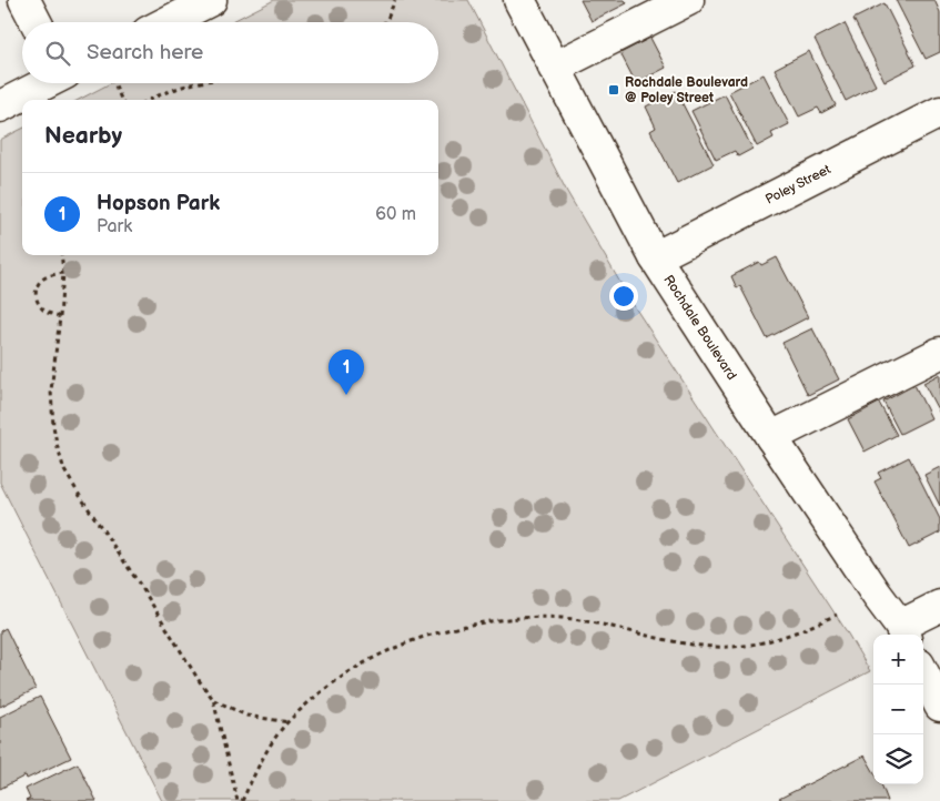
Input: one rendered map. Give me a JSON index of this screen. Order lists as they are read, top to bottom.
{
  "streets": {
    "street": ["Poley Street", "Rochdale Boulevard"]
  },
  "crossings": [
    ["Poley Street", "Rochdale Boulevard"]
  ],
  "places": {
    "transit": ["Rochdale Boulevard @ Poley Street"]
  },
  "page": {
    "search": "Search here",
    "heading": "Nearby",
    "list": [
      {
        "mark": "1",
        "name": "Hopson Park",
        "note": "Park",
        "value": "60 m"
      }
    ],
    "pins": "1",
    "map_buttons": ["+", "−"]
  }
}
